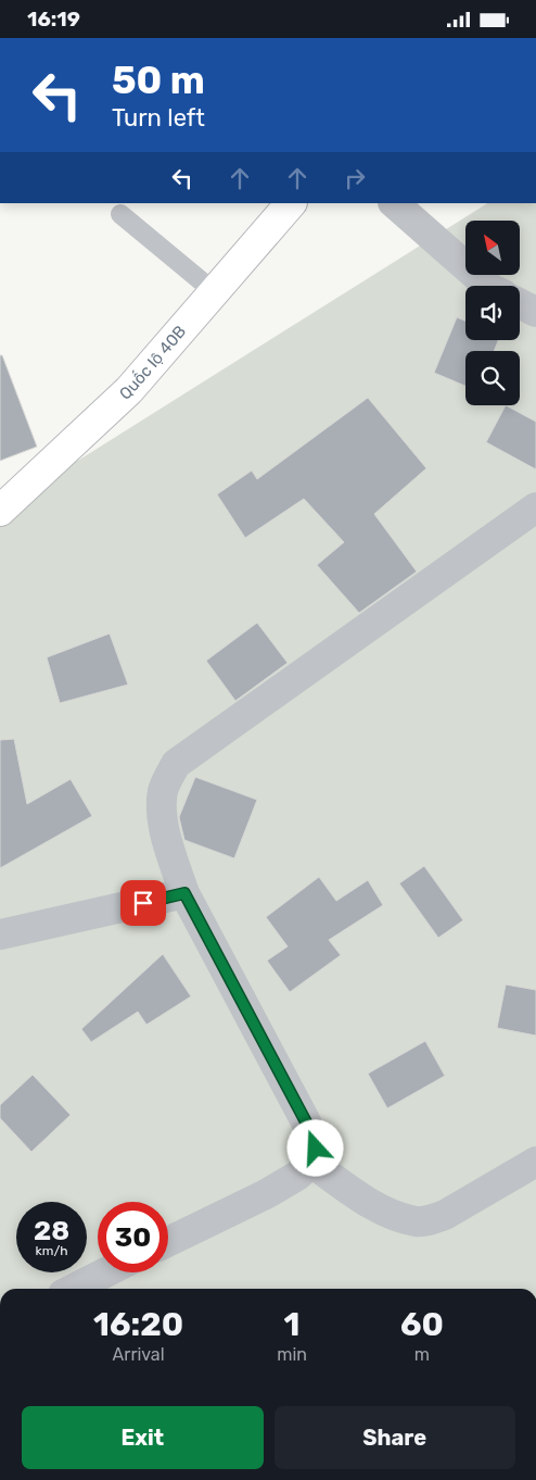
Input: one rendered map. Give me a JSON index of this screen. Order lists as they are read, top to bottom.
{
  "streets": {
    "highway": ["Quốc lộ 40B"]
  },
  "north": "top left",
  "page": {
    "status": "16:19",
    "turn": ["50 m", "Turn left"],
    "speed": "28 km/h",
    "limit": "30",
    "eta": [
      "16:20",
      "Arrival",
      "1",
      "min",
      "60",
      "m"
    ],
    "buttons": ["Exit", "Share"]
  }
}
